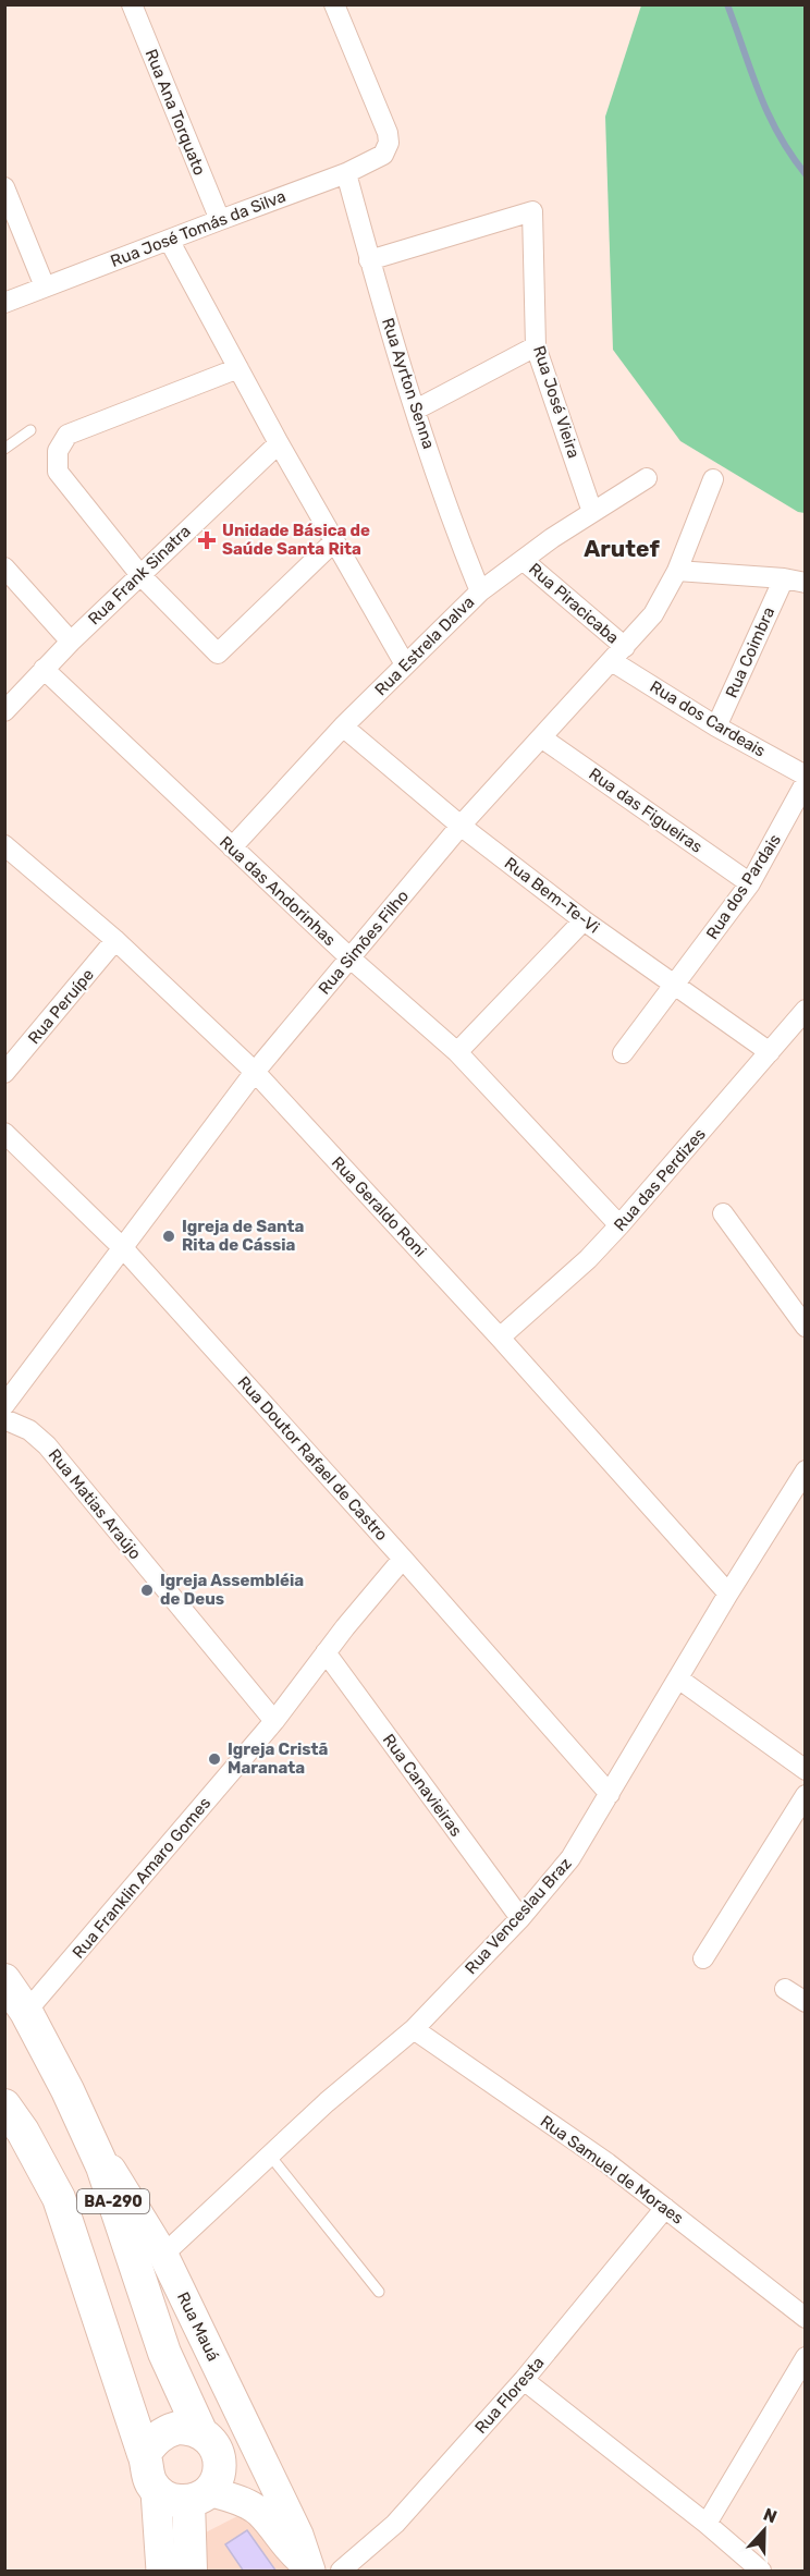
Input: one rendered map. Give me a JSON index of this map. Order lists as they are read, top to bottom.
{
  "streets": {
    "main road": ["BA-290"],
    "street": [
      "Rua Ana Torquato",
      "Rua José Tomás da Silva",
      "Rua Ayrton Senna",
      "Rua José Vieira",
      "Rua Frank Sinatra",
      "Rua Piracicaba",
      "Rua Estrela Dalva",
      "Rua Coimbra",
      "Rua dos Cardeais",
      "Rua das Figueiras",
      "Rua dos Pardais",
      "Rua das Andorinhas",
      "Rua Bem-Te-Vi",
      "Rua Simões Filho",
      "Rua Peruípe",
      "Rua das Perdizes",
      "Rua Geraldo Roni",
      "Rua Doutor Rafael de Castro",
      "Rua Matias Araújo",
      "Rua Canavieiras",
      "Rua Franklin Amaro Gomes",
      "Rua Venceslau Braz",
      "Rua Samuel de Moraes",
      "Rua Mauá",
      "Rua Floresta"
    ]
  },
  "crossings": [
    ["Rua Ana Torquato", "Rua José Tomás da Silva"],
    ["Rua José Tomás da Silva", "Rua Ayrton Senna"],
    ["Rua Ayrton Senna", "Rua José Vieira"],
    ["Rua Ayrton Senna", "Rua Estrela Dalva"],
    ["Rua José Vieira", "Rua Estrela Dalva"],
    ["Rua Frank Sinatra", "Rua das Andorinhas"],
    ["Rua Piracicaba", "Rua Estrela Dalva"],
    ["Rua Piracicaba", "Rua dos Cardeais"],
    ["Rua Piracicaba", "Rua Simões Filho"],
    ["Rua Estrela Dalva", "Rua das Andorinhas"],
    ["Rua Estrela Dalva", "Rua Bem-Te-Vi"],
    ["Rua Coimbra", "Rua dos Cardeais"],
    ["Rua dos Cardeais", "Rua Simões Filho"],
    ["Rua das Figueiras", "Rua dos Pardais"],
    ["Rua das Figueiras", "Rua Simões Filho"],
    ["Rua dos Pardais", "Rua Bem-Te-Vi"],
    ["Rua das Andorinhas", "Rua Simões Filho"],
    ["Rua das Andorinhas", "Rua das Perdizes"],
    ["Rua Bem-Te-Vi", "Rua Simões Filho"],
    ["Rua Bem-Te-Vi", "Rua das Perdizes"],
    ["Rua Simões Filho", "Rua Geraldo Roni"],
    ["Rua Simões Filho", "Rua Doutor Rafael de Castro"],
    ["Rua Peruípe", "Rua Geraldo Roni"],
    ["Rua das Perdizes", "Rua Geraldo Roni"],
    ["Rua Geraldo Roni", "Rua Venceslau Braz"],
    ["Rua Doutor Rafael de Castro", "Rua Franklin Amaro Gomes"],
    ["Rua Doutor Rafael de Castro", "Rua Venceslau Braz"],
    ["Rua Matias Araújo", "Rua Franklin Amaro Gomes"],
    ["Rua Canavieiras", "Rua Franklin Amaro Gomes"],
    ["Rua Canavieiras", "Rua Venceslau Braz"],
    ["Rua Franklin Amaro Gomes", "BA-290"],
    ["Rua Venceslau Braz", "Rua Samuel de Moraes"],
    ["Rua Venceslau Braz", "Rua Mauá"],
    ["Rua Samuel de Moraes", "Rua Floresta"],
    ["BA-290", "Rua Mauá"]
  ],
  "districts": ["Arutef"],
  "places": {
    "health": ["Unidade Básica de Saúde Santa Rita"],
    "other": ["Igreja de Santa Rita de Cássia", "Igreja Assembléia de Deus", "Igreja Cristã Maranata"]
  },
  "north": "top"
}
